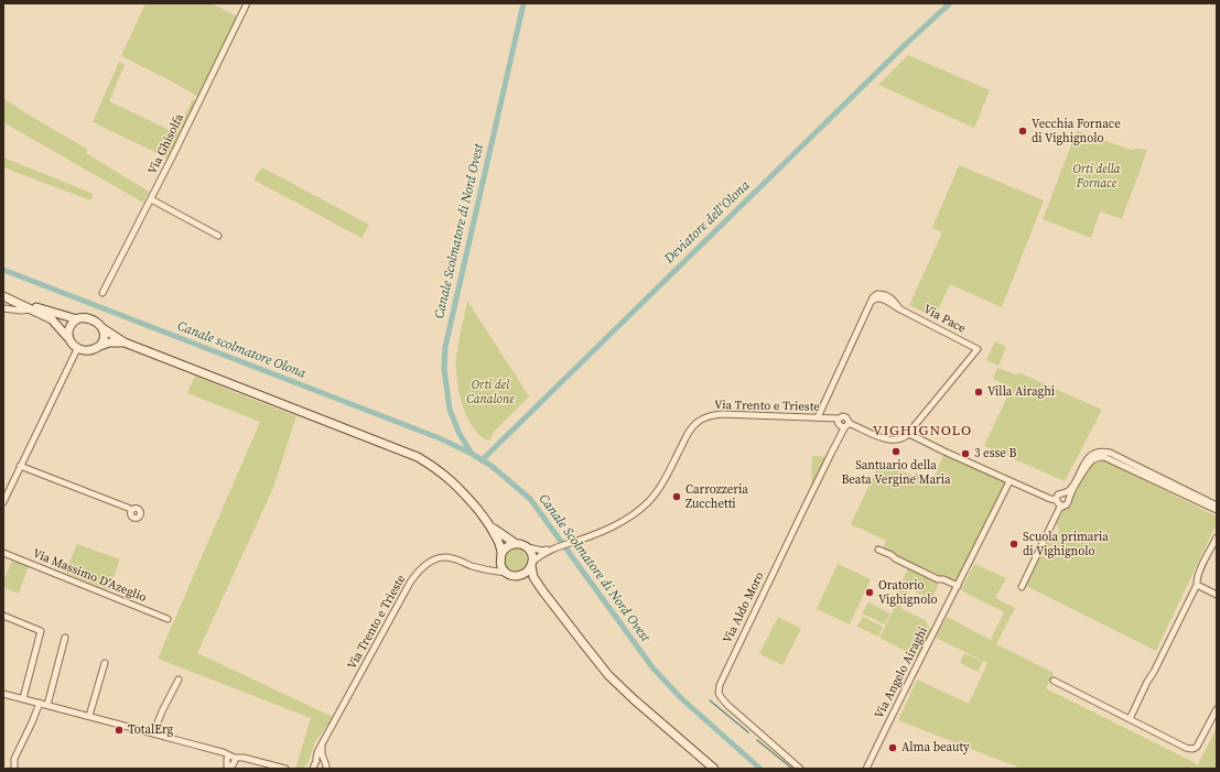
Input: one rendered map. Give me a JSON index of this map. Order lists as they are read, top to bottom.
{
  "streets": {
    "street": [
      "Via Ghisolfa",
      "Via Pace",
      "Via Trento e Trieste",
      "Via Massimo D'Azeglio",
      "Via Aldo Moro",
      "Via Angelo Airaghi"
    ]
  },
  "crossings": [
    ["Via Pace", "Via Trento e Trieste"],
    ["Via Trento e Trieste", "Via Aldo Moro"]
  ],
  "districts": ["VIGHIGNOLO"],
  "water": ["Deviatore dell'Olona", "Canale Scolmatore di Nord Ovest", "Canale scolmatore Olona"],
  "parks": ["Orti della Fornace", "Orti del Canalone"],
  "places": [
    "Vecchia Fornace di Vighignolo",
    "Villa Airaghi",
    "Santuario della Beata Vergine Maria",
    "3 esse B",
    "Carrozzeria Zucchetti",
    "Scuola primaria di Vighignolo",
    "Oratorio Vighignolo",
    "TotalErg",
    "Alma beauty"
  ]
}
